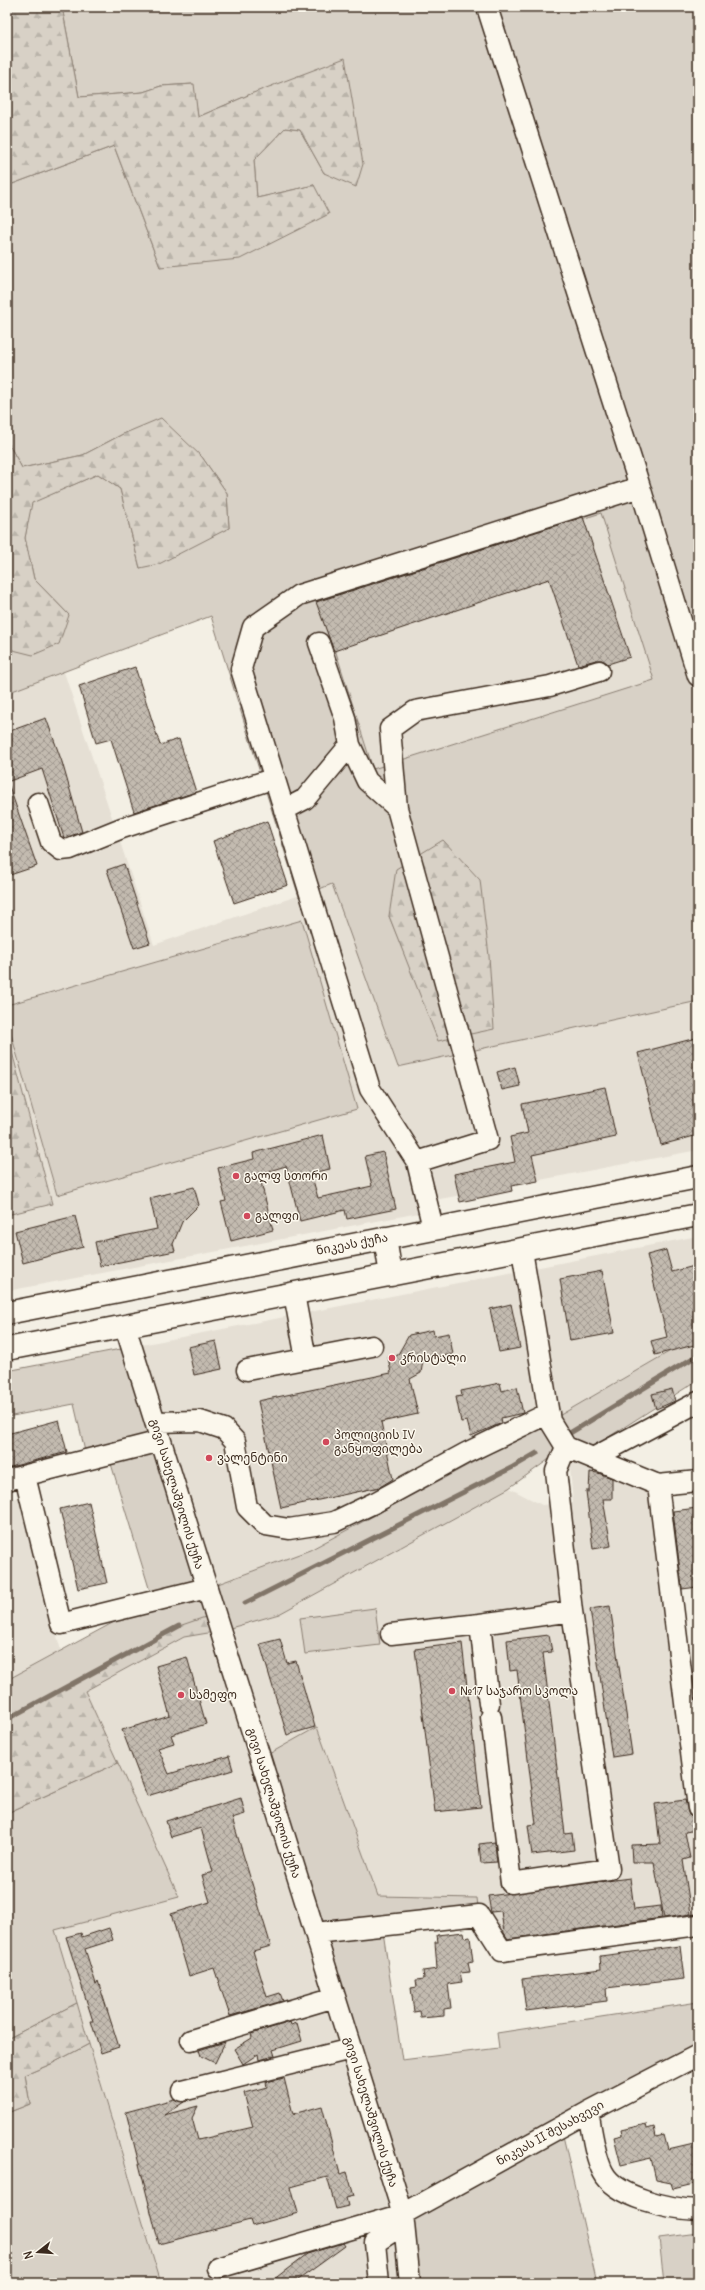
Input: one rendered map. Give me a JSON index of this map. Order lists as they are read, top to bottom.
{
  "streets": {
    "main road": ["ნიკეას ქუჩა"],
    "street": ["გივი სახელაშვილის ქუჩა", "ნიკეას II შესახვევი"]
  },
  "crossings": [
    ["გივი სახელაშვილის ქუჩა", "ნიკეას II შესახვევი"]
  ],
  "places": [
    "გალფ სთორი",
    "გალფი",
    "კრისტალი",
    "პოლიციის IV განყოფილება",
    "ვალენტინი",
    "№17 საჯარო სკოლა",
    "სამეფო"
  ],
  "north": "left"
}
